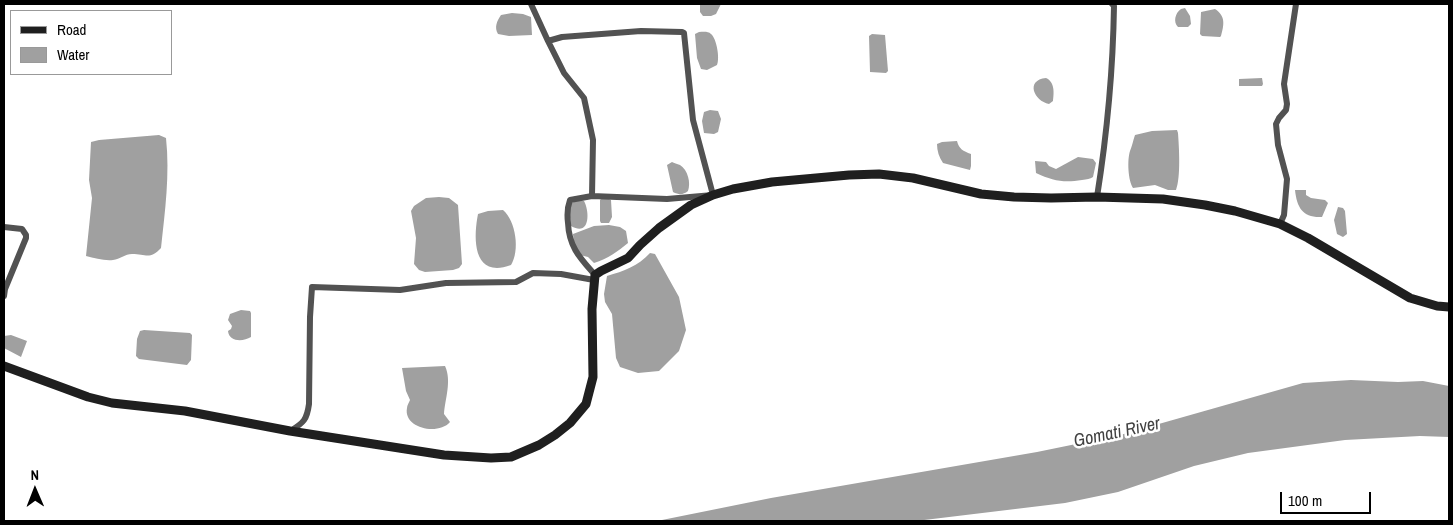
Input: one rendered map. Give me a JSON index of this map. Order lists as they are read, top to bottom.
{
  "water": ["Gomati River"],
  "legend": ["Road", "Water"],
  "scale_bar": "100 m",
  "north": "top"
}
